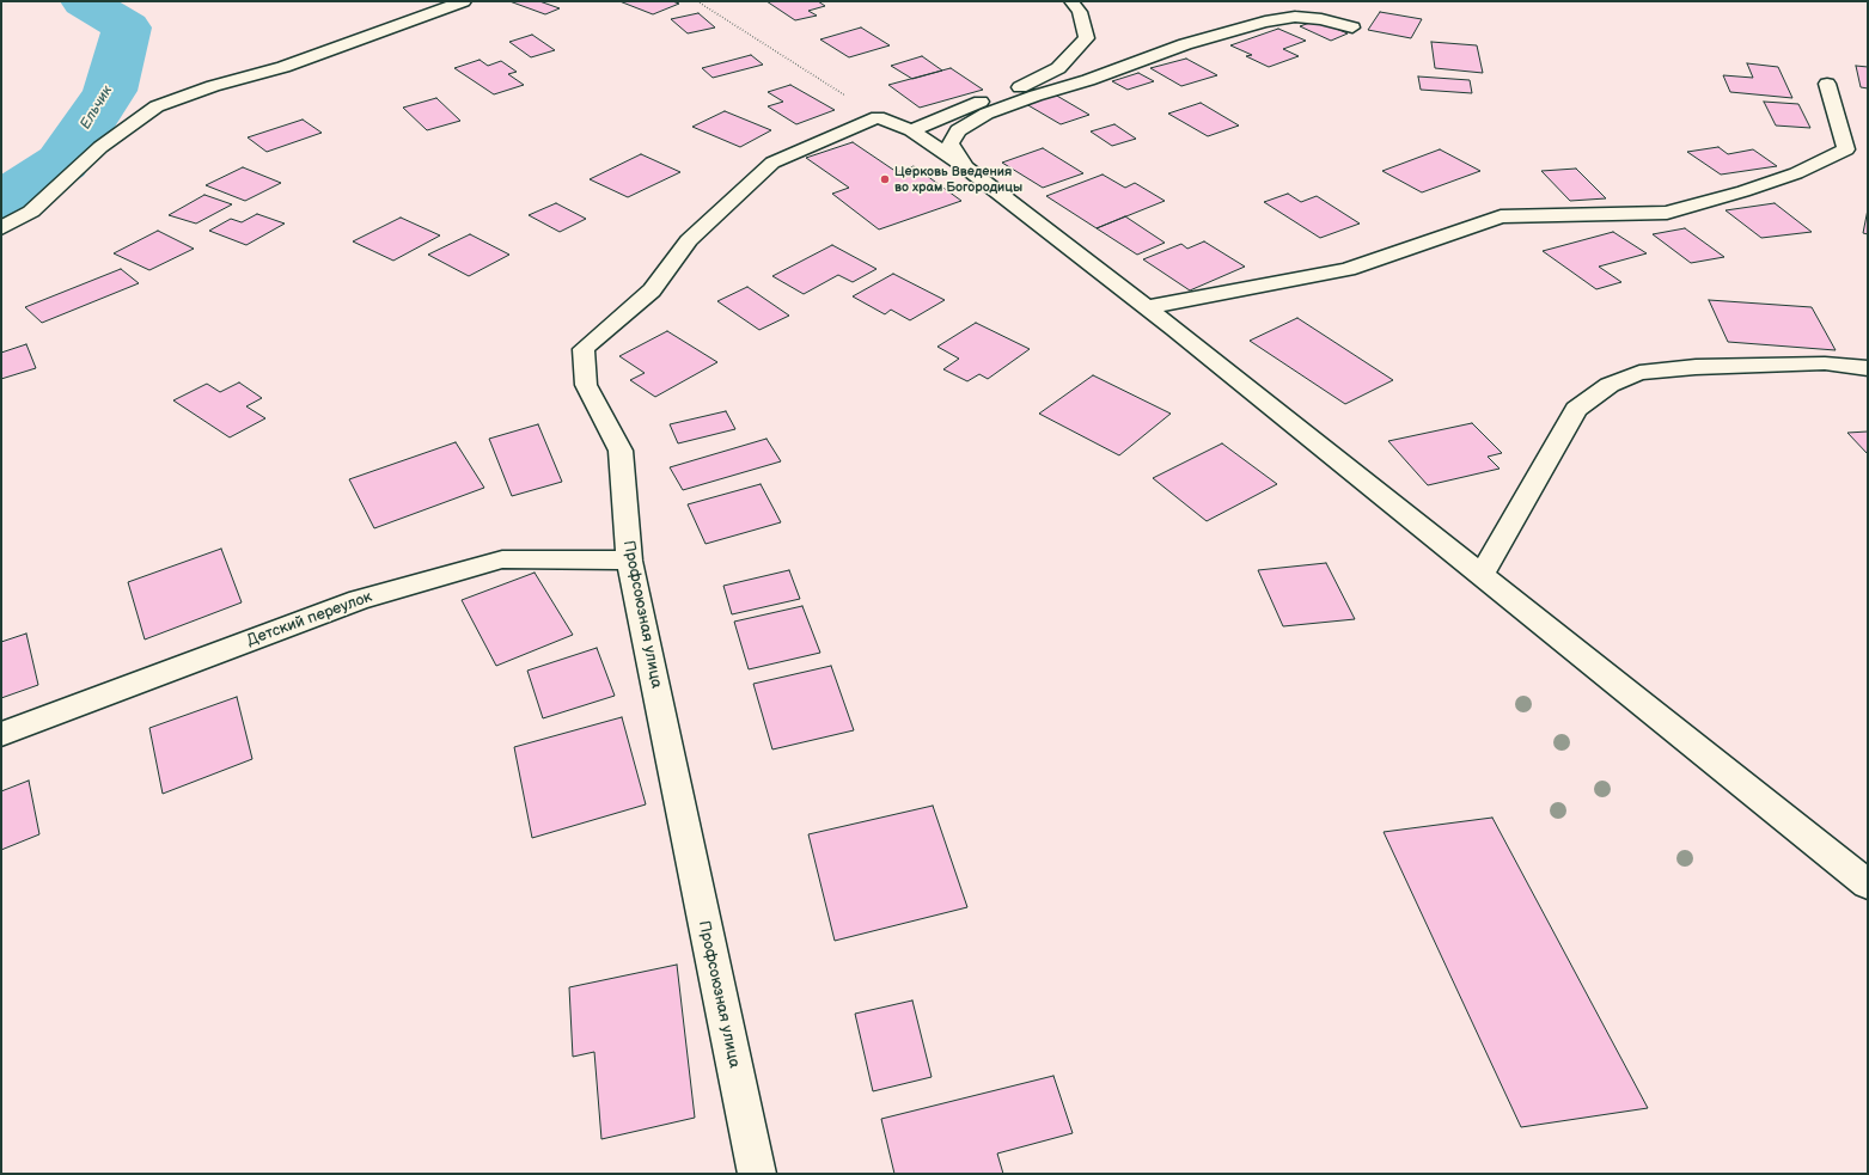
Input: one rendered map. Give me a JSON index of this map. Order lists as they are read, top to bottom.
{
  "streets": {
    "street": ["Профсоюзная улица", "Детский переулок"]
  },
  "crossings": [
    ["Профсоюзная улица", "Детский переулок"]
  ],
  "water": ["Ельчик"],
  "places": ["Церковь Введения во храм Богородицы"]
}
